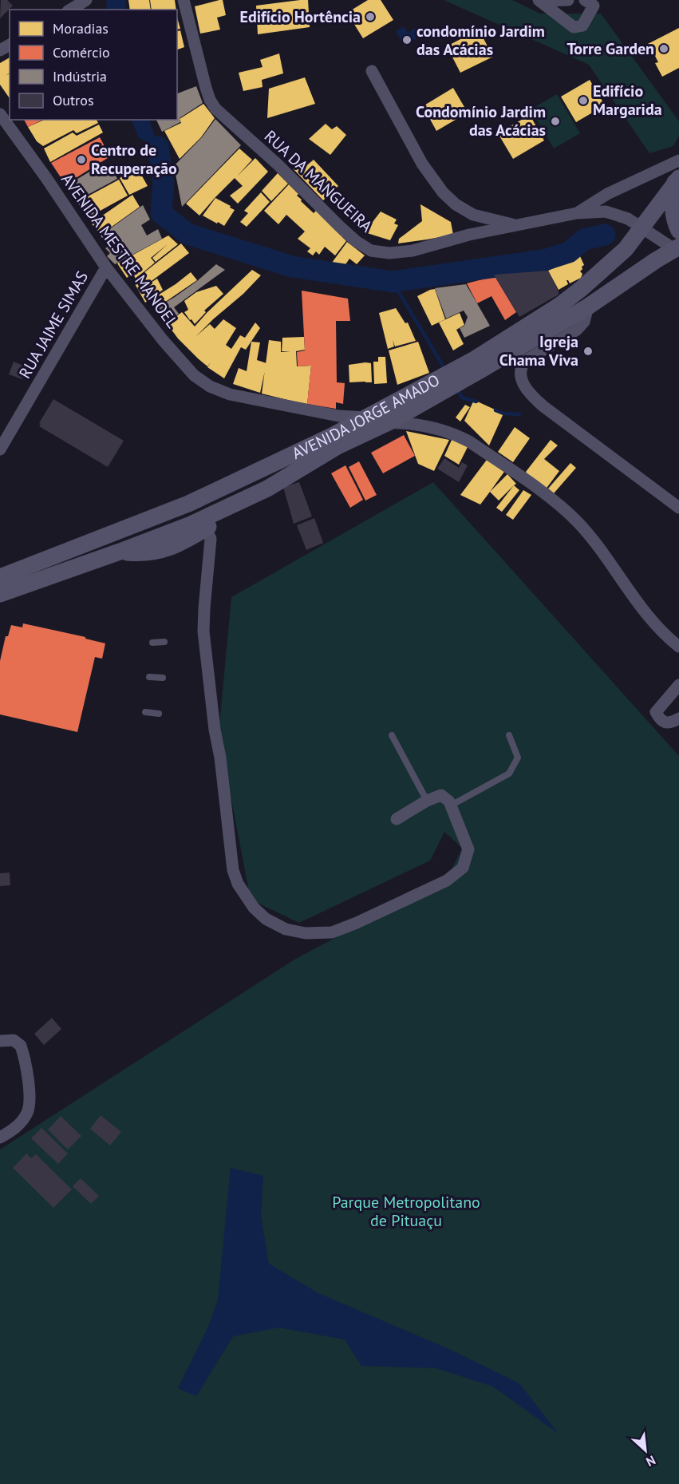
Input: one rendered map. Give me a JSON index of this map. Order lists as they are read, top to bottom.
{
  "streets": {
    "main road": ["AVENIDA JORGE AMADO"],
    "street": ["RUA DA MANGUEIRA", "AVENIDA MESTRE MANOEL", "RUA JAIME SIMAS"]
  },
  "crossings": [
    ["RUA DA MANGUEIRA", "AVENIDA JORGE AMADO"],
    ["AVENIDA MESTRE MANOEL", "RUA JAIME SIMAS"],
    ["AVENIDA MESTRE MANOEL", "AVENIDA JORGE AMADO"]
  ],
  "parks": ["Parque Metropolitano de Pituaçu"],
  "places": [
    "Edifício Hortência",
    "condomínio Jardim das Acácias",
    "Torre Garden",
    "Edifício Margarida",
    "Condomínio Jardim das Acácias",
    "Centro de Recuperação",
    "Igreja Chama Viva"
  ],
  "legend": [
    "Moradias",
    "Comércio",
    "Indústria",
    "Outros"
  ],
  "north": "bottom right"
}
